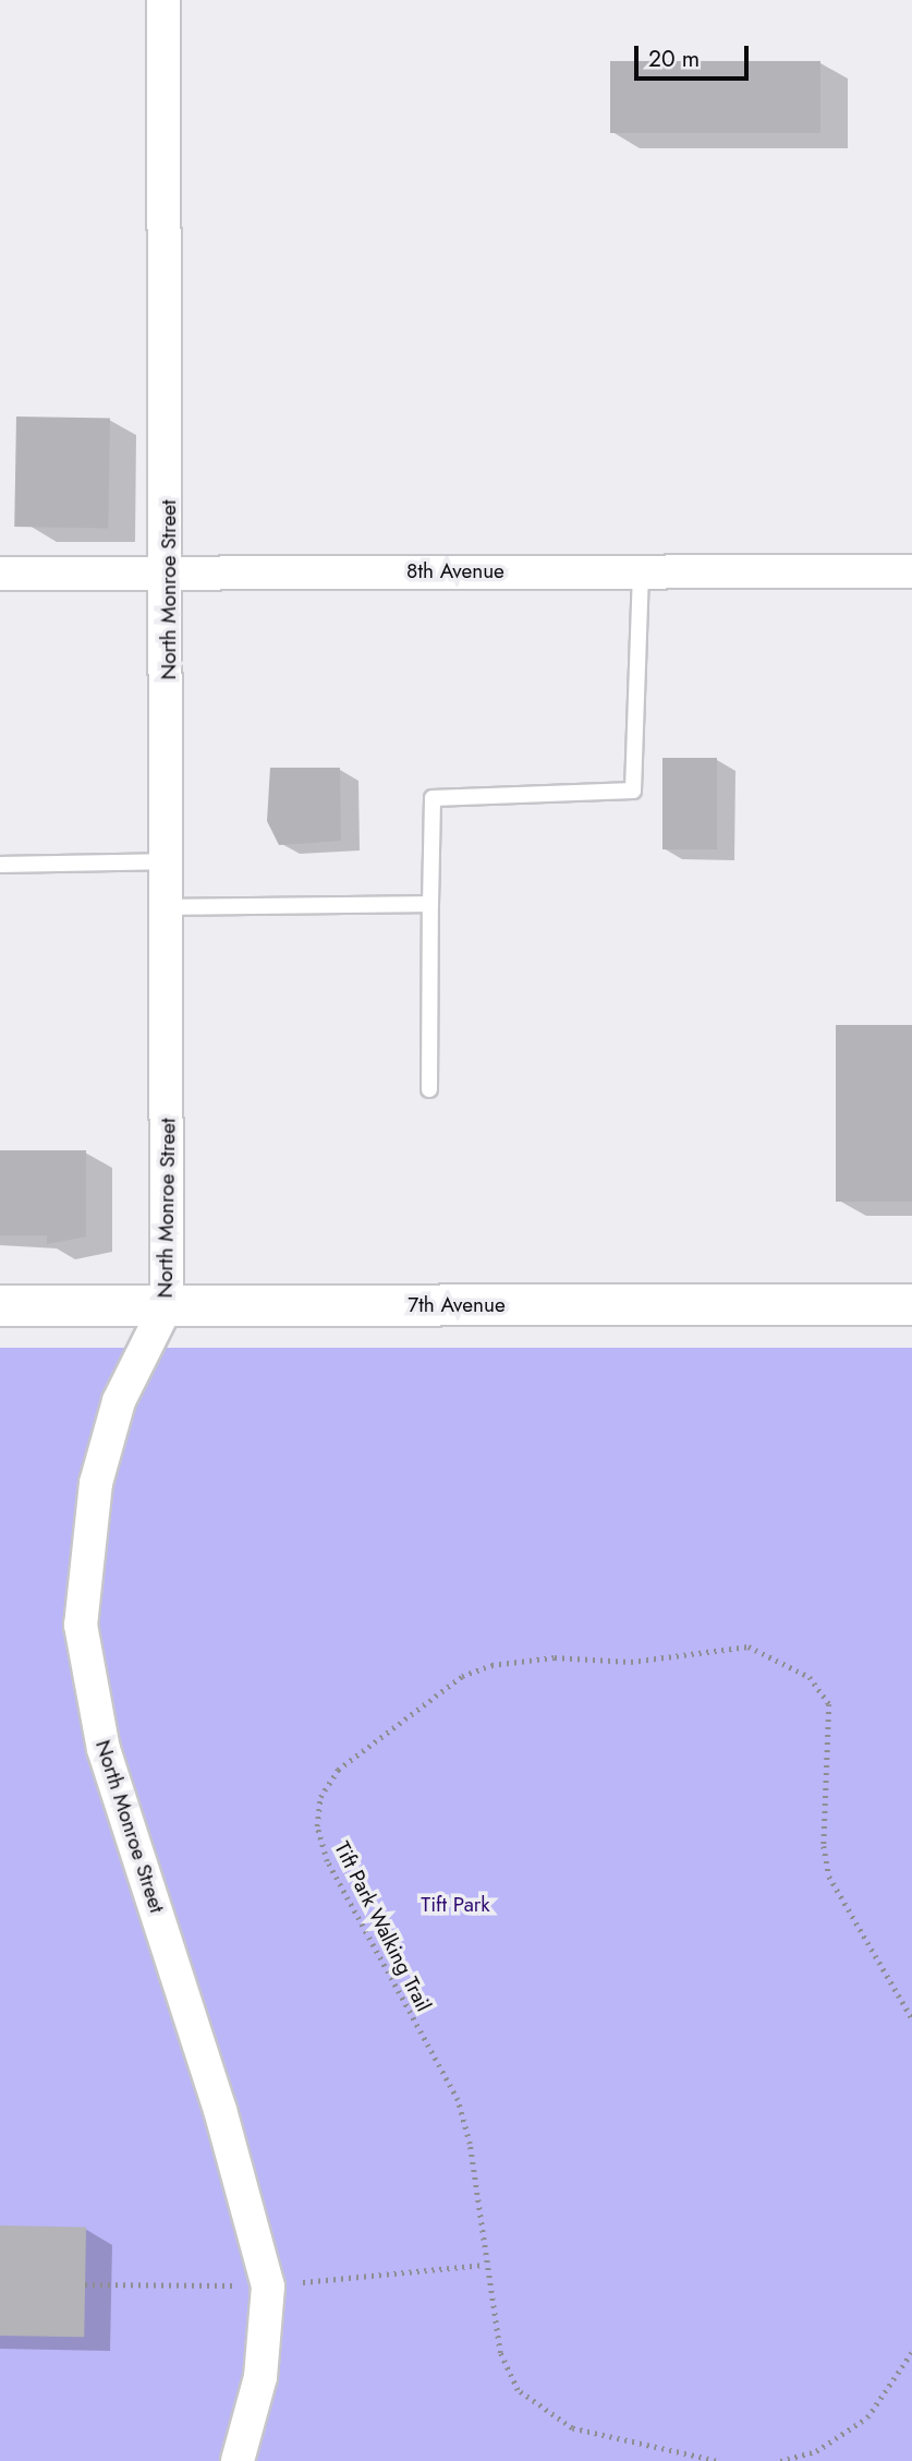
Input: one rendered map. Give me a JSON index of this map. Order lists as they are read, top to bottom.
{
  "streets": {
    "street": ["8th Avenue", "North Monroe Street", "7th Avenue"],
    "path": ["Tift Park Walking Trail"]
  },
  "crossings": [
    ["8th Avenue", "North Monroe Street"],
    ["North Monroe Street", "7th Avenue"]
  ],
  "parks": ["Tift Park"],
  "scale_bar": "20 m"
}
